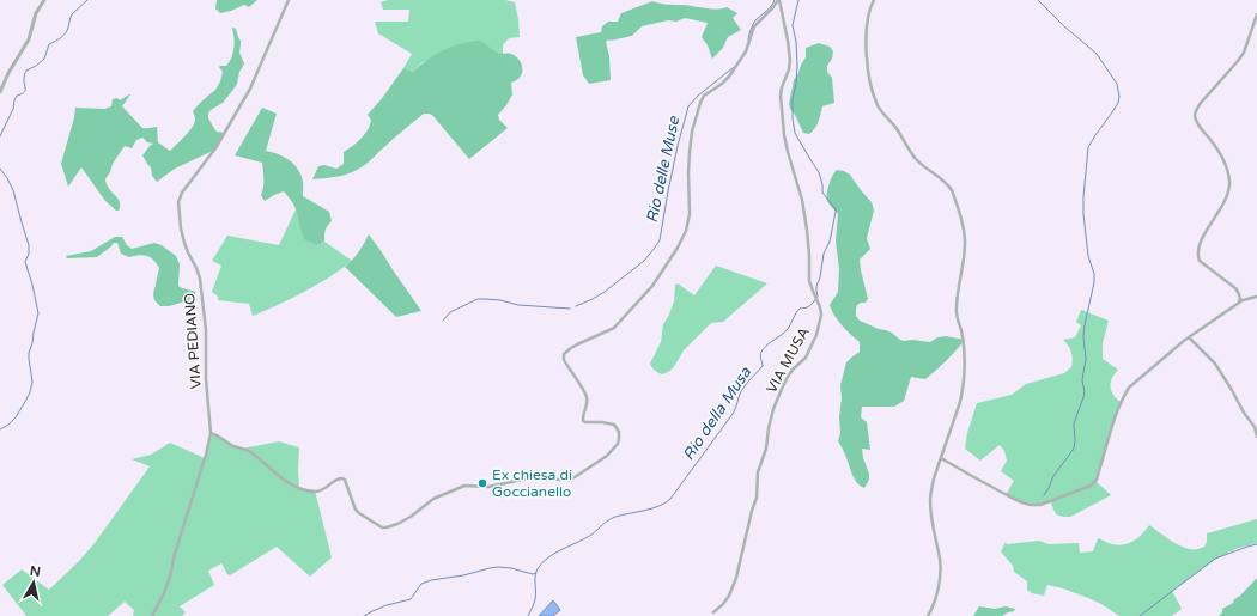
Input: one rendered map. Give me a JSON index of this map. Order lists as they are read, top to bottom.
{
  "streets": {
    "street": ["VIA PEDIANO", "VIA MUSA"]
  },
  "water": ["Rio delle Muse", "Rio della Musa"],
  "places": ["Ex chiesa di Goccianello"],
  "north": "top"
}
